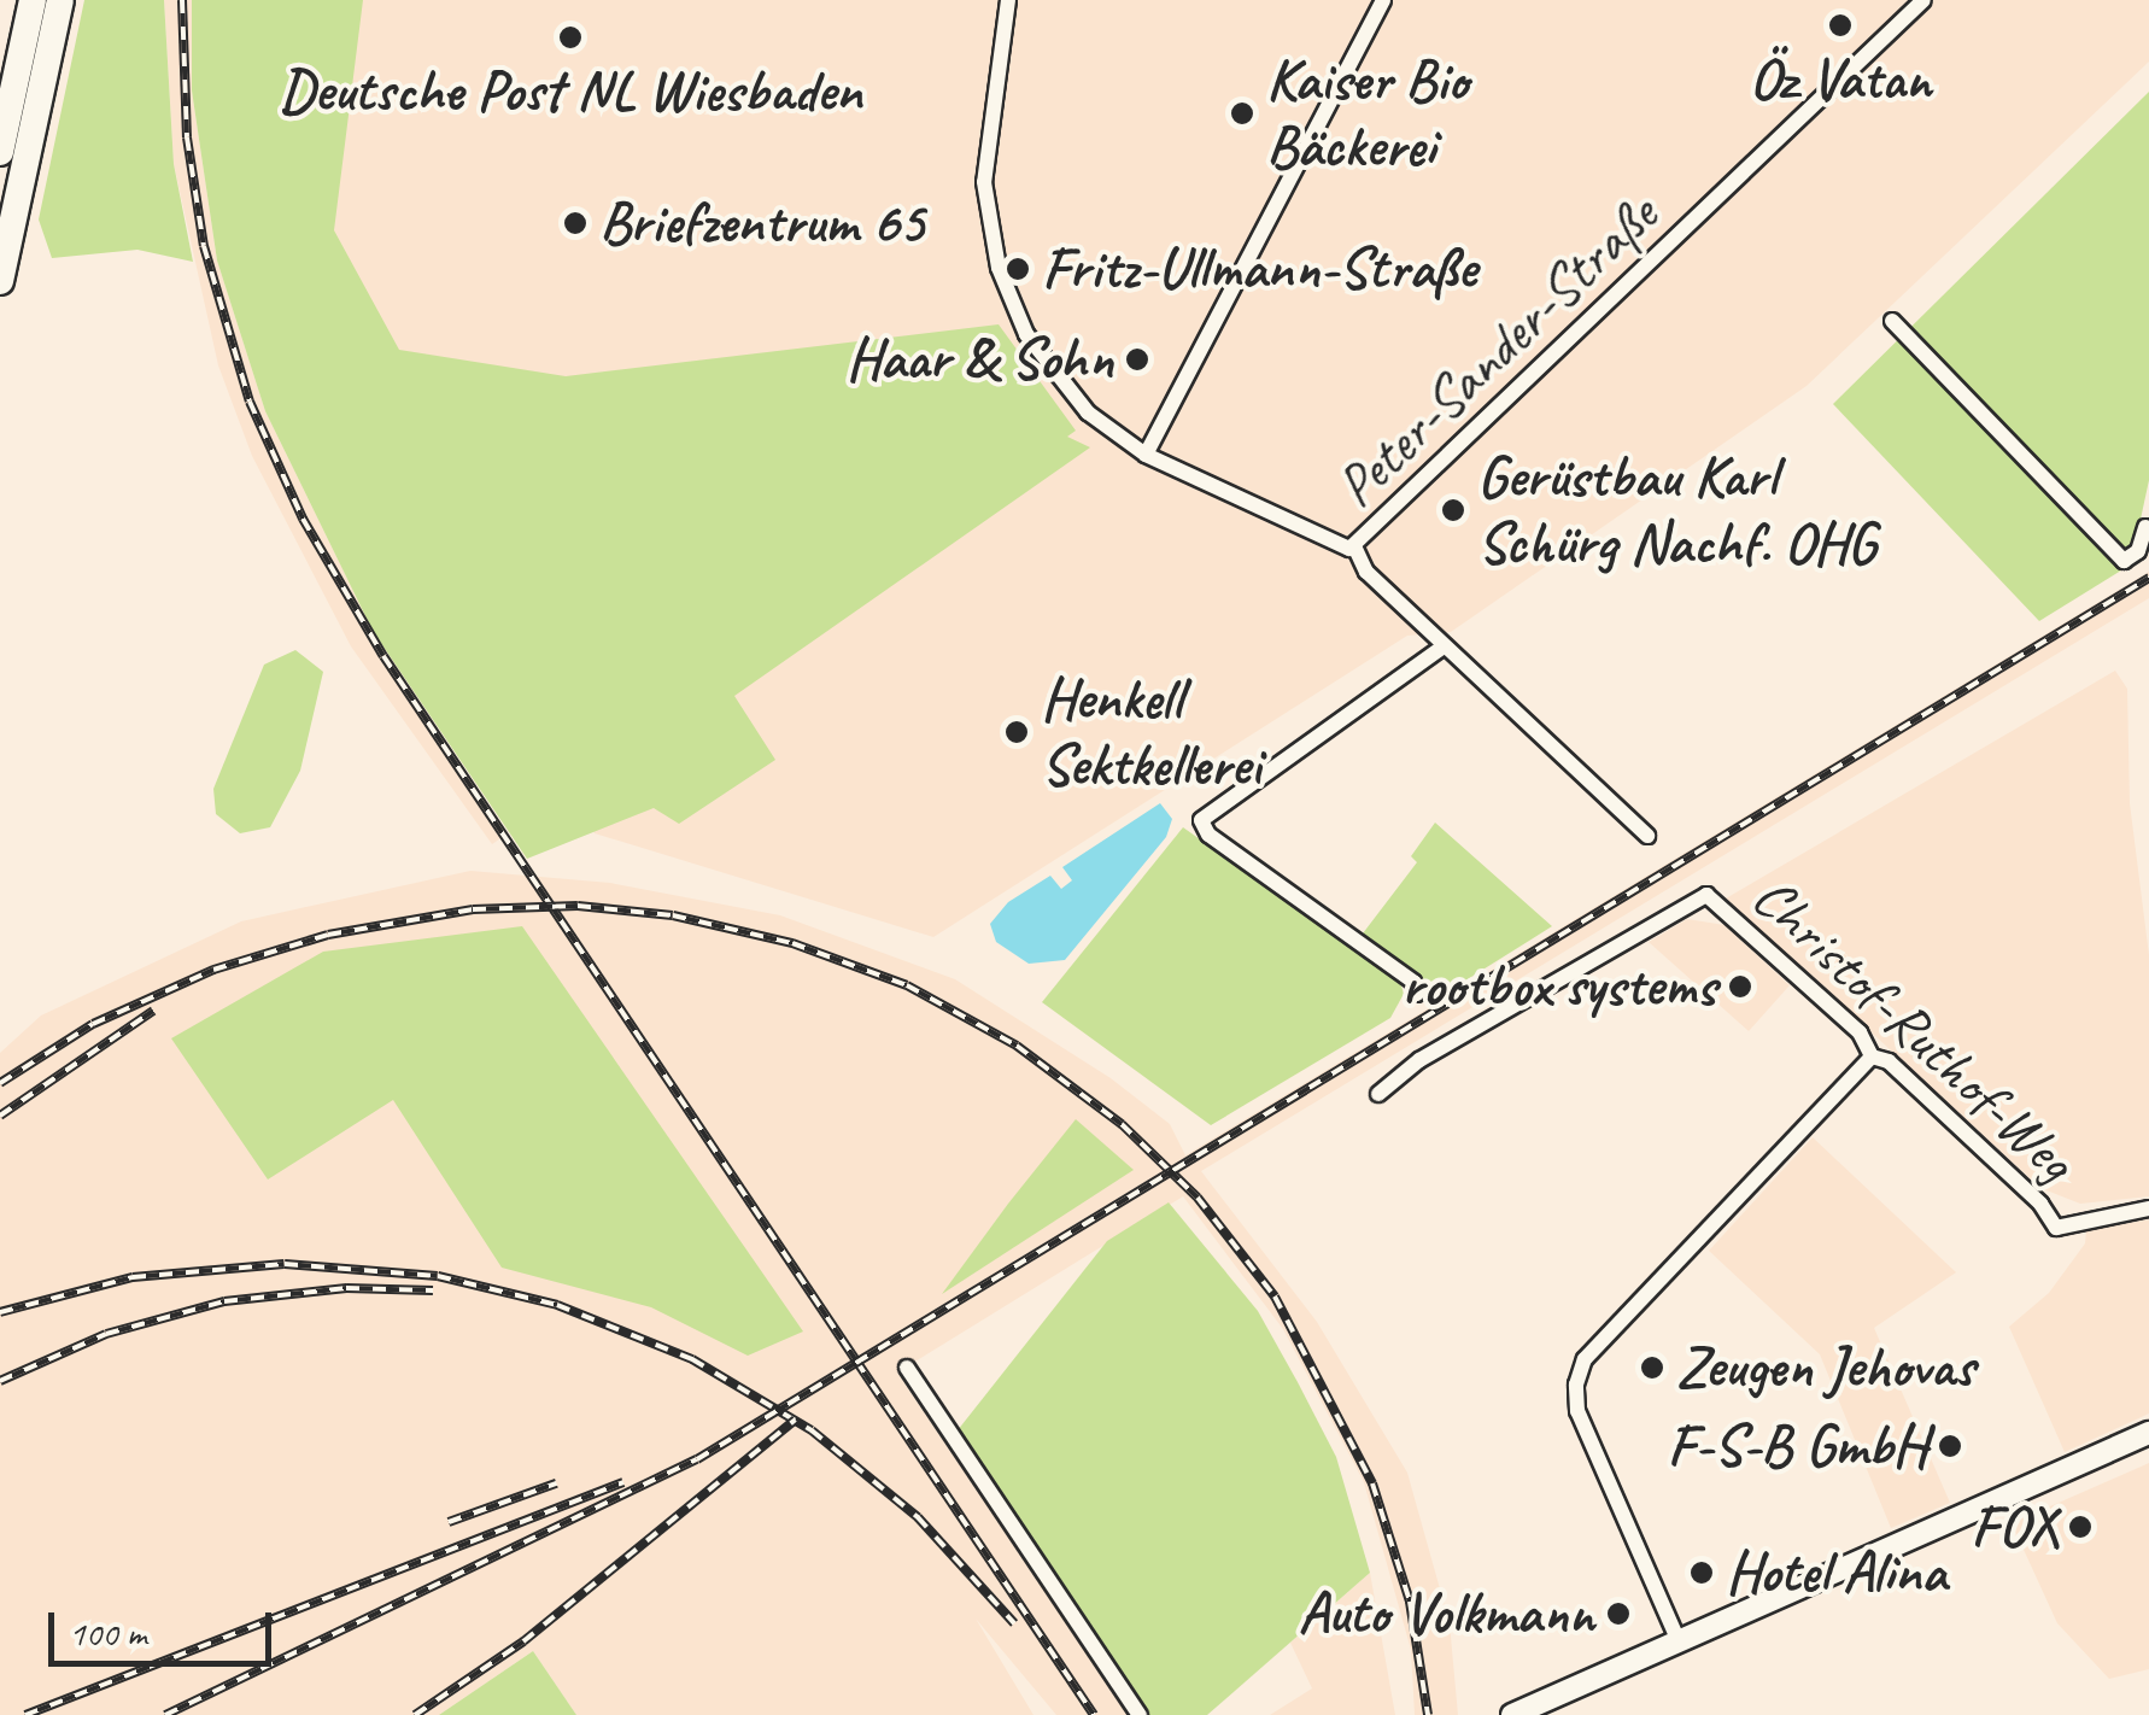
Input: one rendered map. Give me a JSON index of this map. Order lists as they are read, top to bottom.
{
  "streets": {
    "street": ["Peter-Sander-Straße", "Christof-Ruthof-Weg"]
  },
  "places": [
    "Öz Vatan",
    "Deutsche Post NL Wiesbaden",
    "Kaiser Bio Bäckerei",
    "Briefzentrum 65",
    "Fritz-Ullmann-Straße",
    "Haar & Sohn",
    "Gerüstbau Karl Schürg Nachf. OHG",
    "Henkell Sektkellerei",
    "rootbox systems",
    "Zeugen Jehovas",
    "F-S-B GmbH",
    "FOX",
    "Hotel Alina",
    "Auto Volkmann"
  ],
  "scale_bar": "100 m"
}
